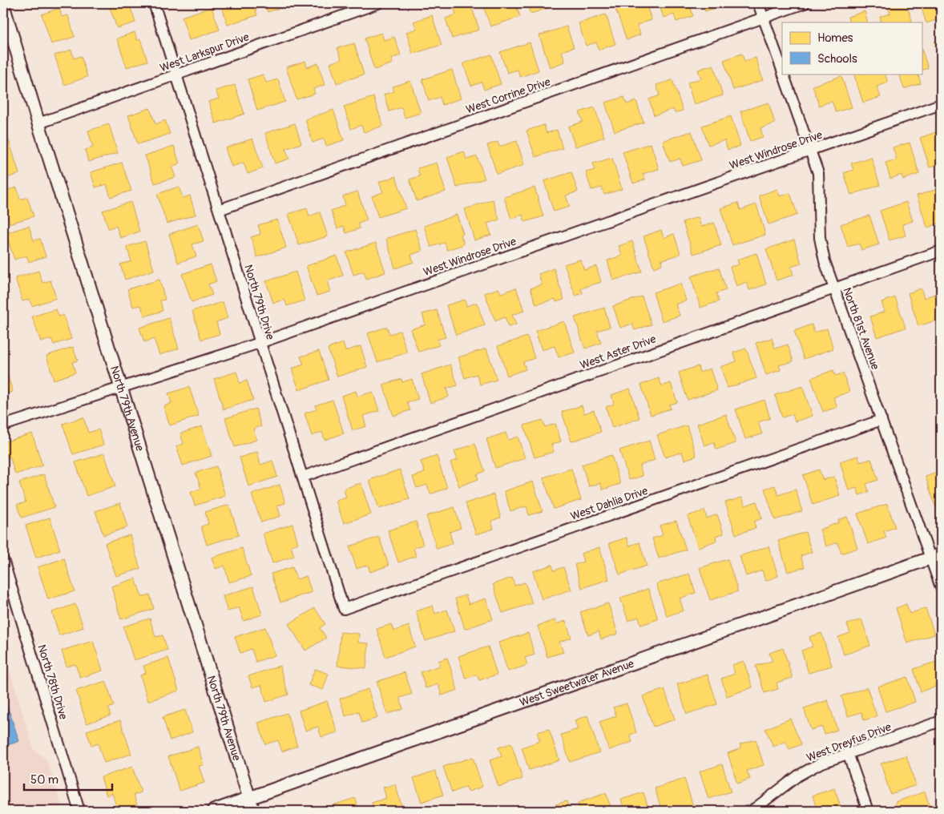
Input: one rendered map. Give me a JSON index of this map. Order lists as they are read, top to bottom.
{
  "streets": {
    "street": [
      "West Larkspur Drive",
      "West Corrine Drive",
      "West Windrose Drive",
      "North 79th Drive",
      "North 81st Avenue",
      "West Aster Drive",
      "North 79th Avenue",
      "West Dahlia Drive",
      "North 78th Drive",
      "West Sweetwater Avenue",
      "West Dreyfus Drive"
    ]
  },
  "crossings": [
    ["West Larkspur Drive", "North 79th Drive"],
    ["West Larkspur Drive", "North 79th Avenue"],
    ["West Corrine Drive", "North 79th Drive"],
    ["West Corrine Drive", "North 81st Avenue"],
    ["West Windrose Drive", "North 79th Drive"],
    ["West Windrose Drive", "North 81st Avenue"],
    ["West Windrose Drive", "North 79th Avenue"],
    ["North 79th Drive", "West Aster Drive"],
    ["North 79th Drive", "West Dahlia Drive"],
    ["North 81st Avenue", "West Aster Drive"],
    ["North 81st Avenue", "West Dahlia Drive"],
    ["North 81st Avenue", "West Sweetwater Avenue"],
    ["North 79th Avenue", "West Sweetwater Avenue"]
  ],
  "legend": ["Homes", "Schools"],
  "scale_bar": "50 m"
}
